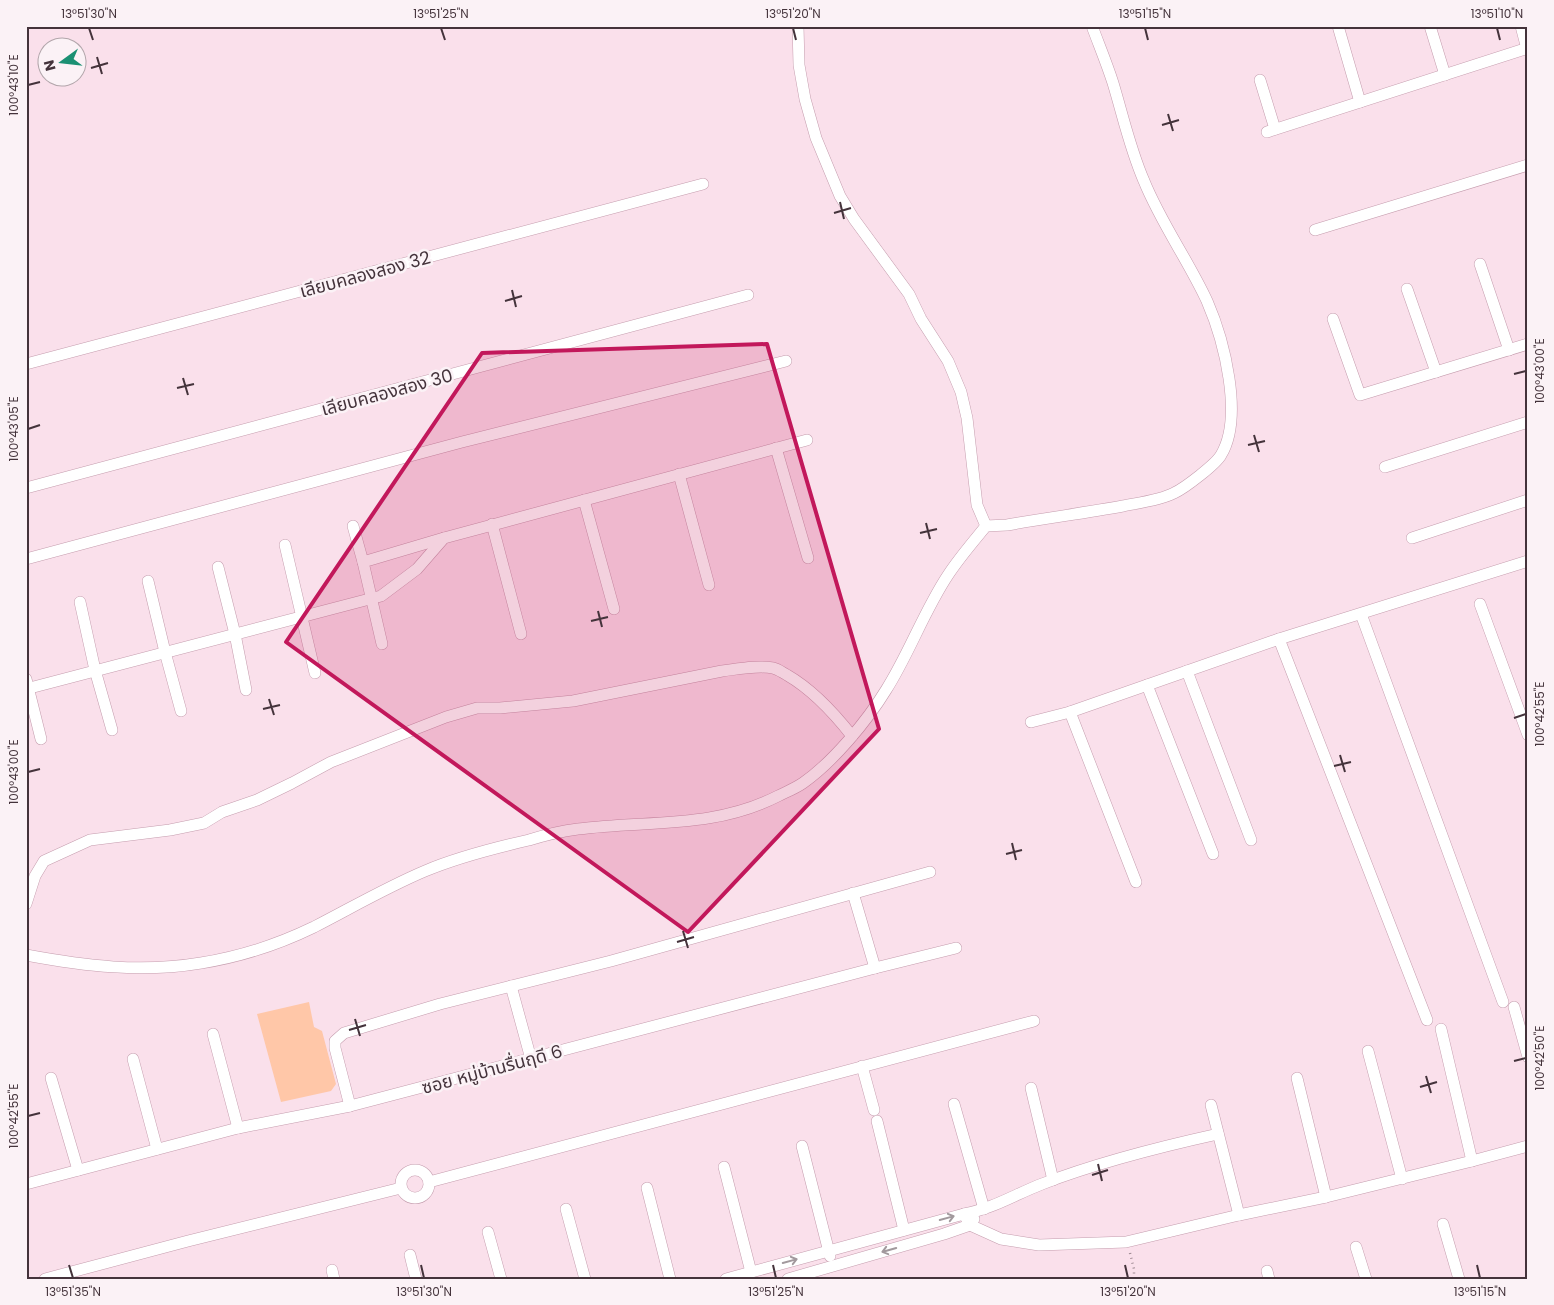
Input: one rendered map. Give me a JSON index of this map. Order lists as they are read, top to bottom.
{
  "streets": {
    "street": ["เลียบคลองสอง 32", "เลียบคลองสอง 30", "ซอย หมู่บ้านรื่นฤดี 6"]
  },
  "north": "left",
  "coordinates": [
    "13°51'30\"N",
    "13°51'25\"N",
    "13°51'20\"N",
    "13°51'15\"N",
    "13°51'10\"N",
    "100°43'10\"E",
    "100°43'00\"E",
    "100°43'05\"E",
    "100°42'55\"E",
    "100°42'50\"E",
    "13°51'35\"N"
  ]
}
